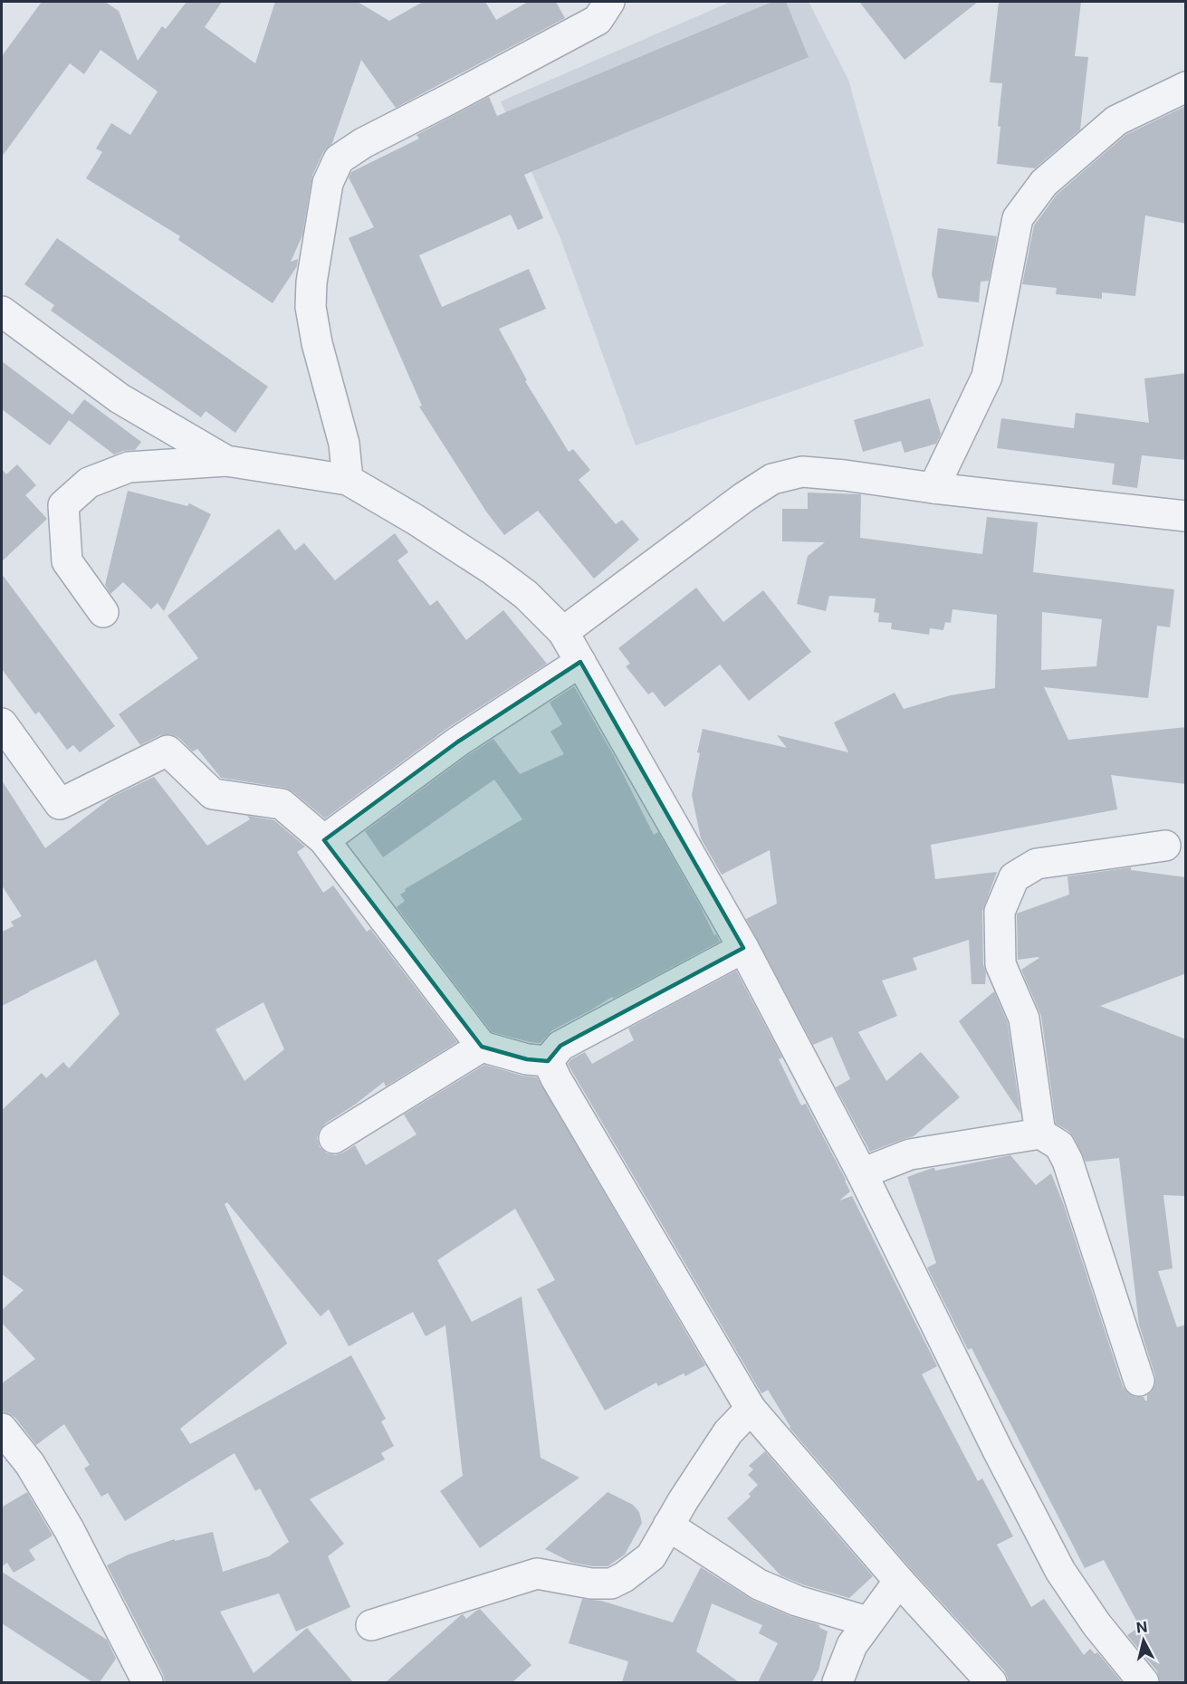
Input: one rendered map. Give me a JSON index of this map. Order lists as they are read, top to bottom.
{
  "north": "top"
}
